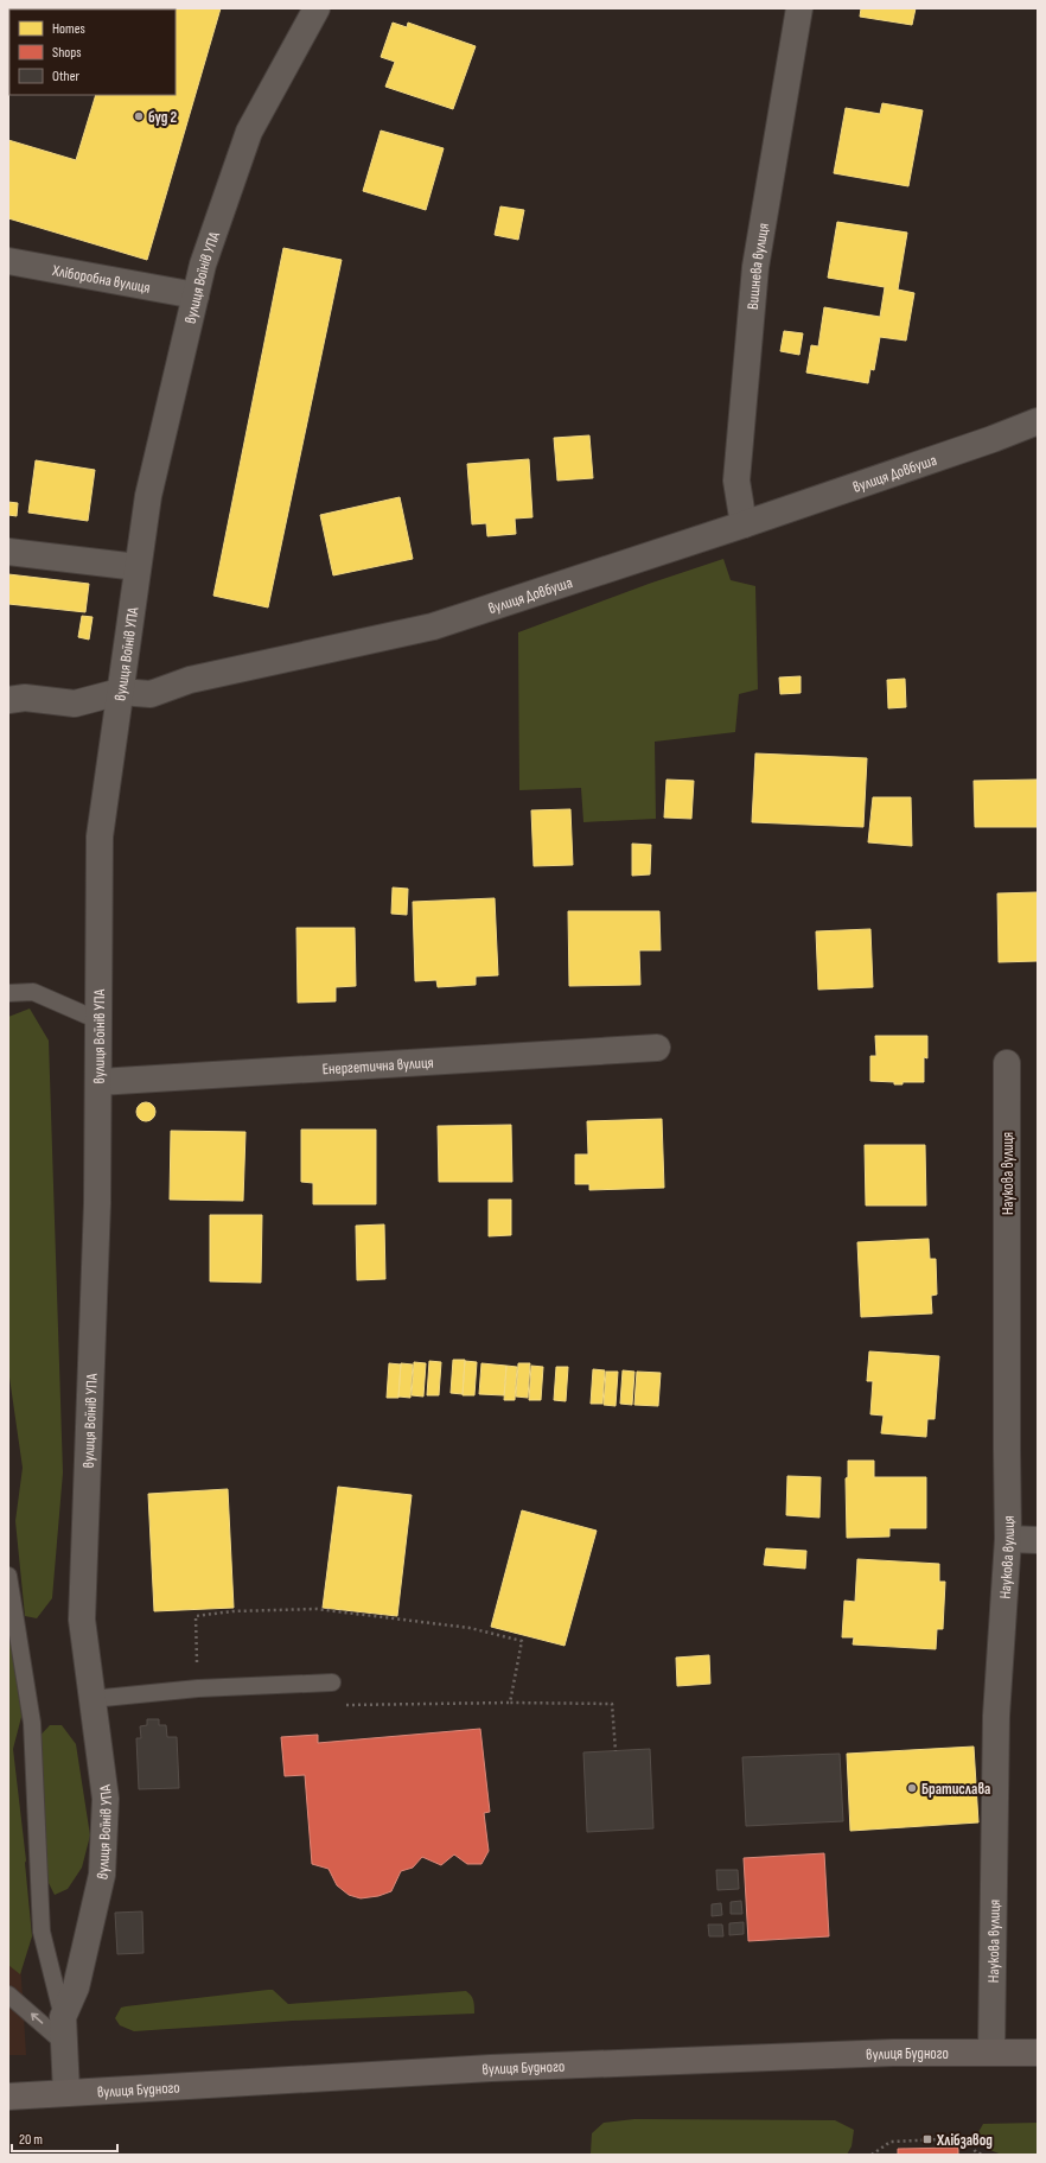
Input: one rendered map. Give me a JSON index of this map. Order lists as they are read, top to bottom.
{
  "streets": {
    "highway": ["вулиця Будного"],
    "street": [
      "Вишнева вулиця",
      "Хліборобна вулиця",
      "вулиця Воїнів УПА",
      "вулиця Довбуша",
      "Енергетична вулиця",
      "Наукова вулиця"
    ]
  },
  "crossings": [
    ["Вишнева вулиця", "вулиця Довбуша"],
    ["Хліборобна вулиця", "вулиця Воїнів УПА"],
    ["вулиця Воїнів УПА", "вулиця Довбуша"],
    ["вулиця Воїнів УПА", "Енергетична вулиця"],
    ["вулиця Воїнів УПА", "вулиця Будного"],
    ["Наукова вулиця", "вулиця Будного"]
  ],
  "places": {
    "other": ["буд 2", "Братислава"],
    "transit": ["Хлібзавод"]
  },
  "legend": ["Homes", "Shops", "Other"],
  "scale_bar": "20 m"
}
